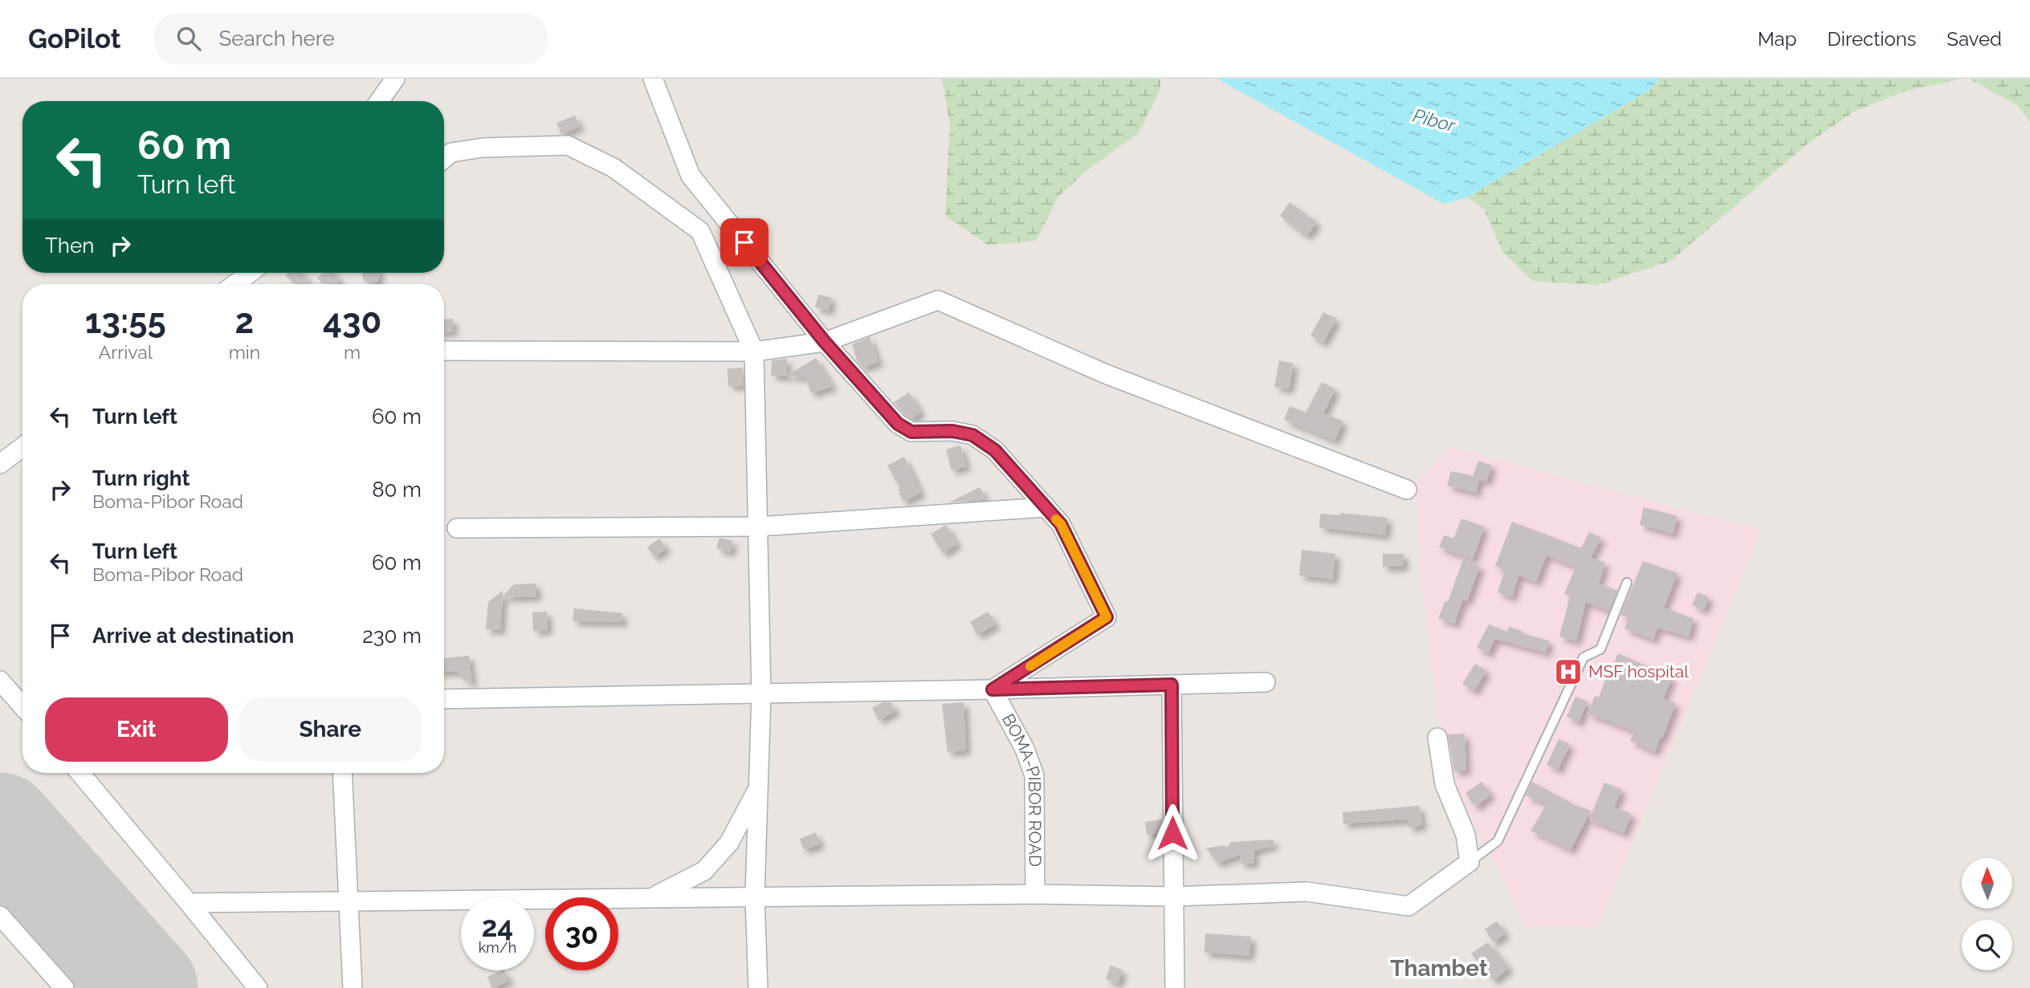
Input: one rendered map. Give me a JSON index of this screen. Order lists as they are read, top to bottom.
{
  "streets": {
    "street": ["BOMA-PIBOR ROAD"]
  },
  "districts": ["Thambet"],
  "water": ["Pibor"],
  "places": {
    "hospital": ["MSF hospital"]
  },
  "north": "top",
  "page": {
    "header": "GoPilot",
    "search": "Search here",
    "nav": ["Map", "Directions", "Saved"],
    "turn": ["60 m", "Turn left"],
    "then": "Then",
    "eta": [
      "13:55",
      "Arrival",
      "2",
      "min",
      "430",
      "m"
    ],
    "list": [
      {
        "name": "Turn left",
        "value": "60 m"
      },
      {
        "name": "Turn right",
        "note": "Boma-Pibor Road",
        "value": "80 m"
      },
      {
        "name": "Turn left",
        "note": "Boma-Pibor Road",
        "value": "60 m"
      },
      {
        "name": "Arrive at destination",
        "value": "230 m"
      }
    ],
    "buttons": ["Exit", "Share"],
    "speed": "24 km/h",
    "limit": "30"
  }
}
